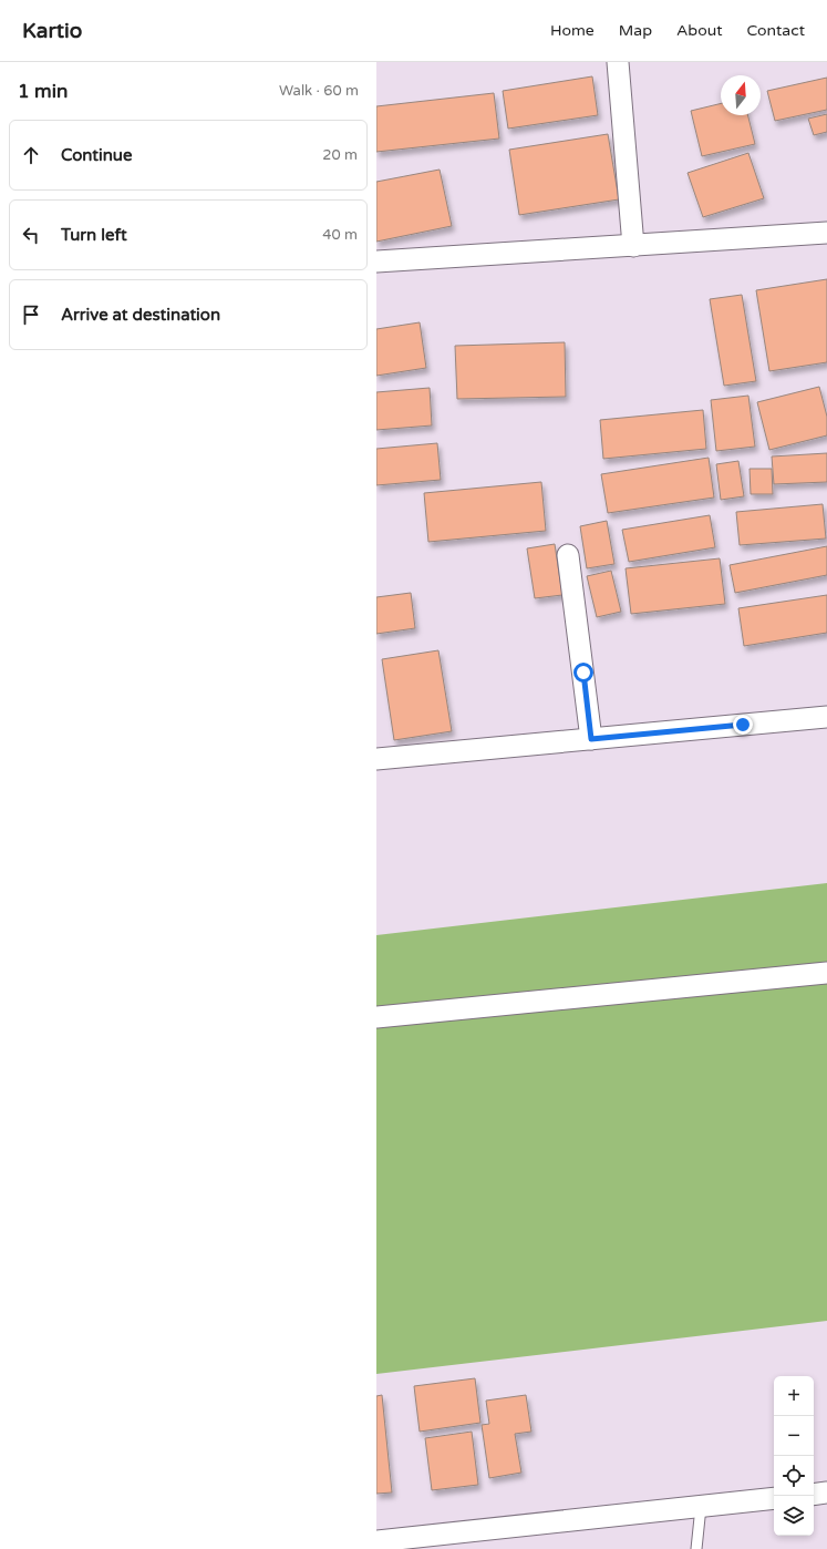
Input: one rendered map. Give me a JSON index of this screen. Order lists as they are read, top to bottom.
{
  "north": "top",
  "page": {
    "header": "Kartio",
    "nav": [
      "Home",
      "Map",
      "About",
      "Contact"
    ],
    "heading": ["1 min", "Walk · 60 m"],
    "list": [
      ["Continue", "20 m"],
      ["Turn left", "40 m"],
      "Arrive at destination"
    ],
    "map_buttons": ["+", "−"]
  }
}
